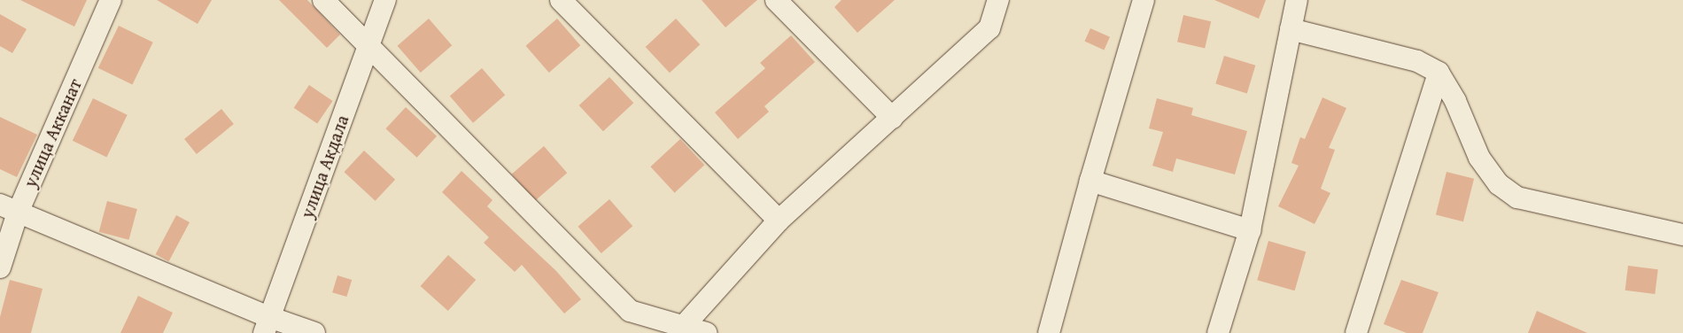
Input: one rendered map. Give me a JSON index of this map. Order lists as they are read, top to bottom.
{
  "streets": {
    "street": ["улица Акканат", "улица Акдала"]
  }
}
